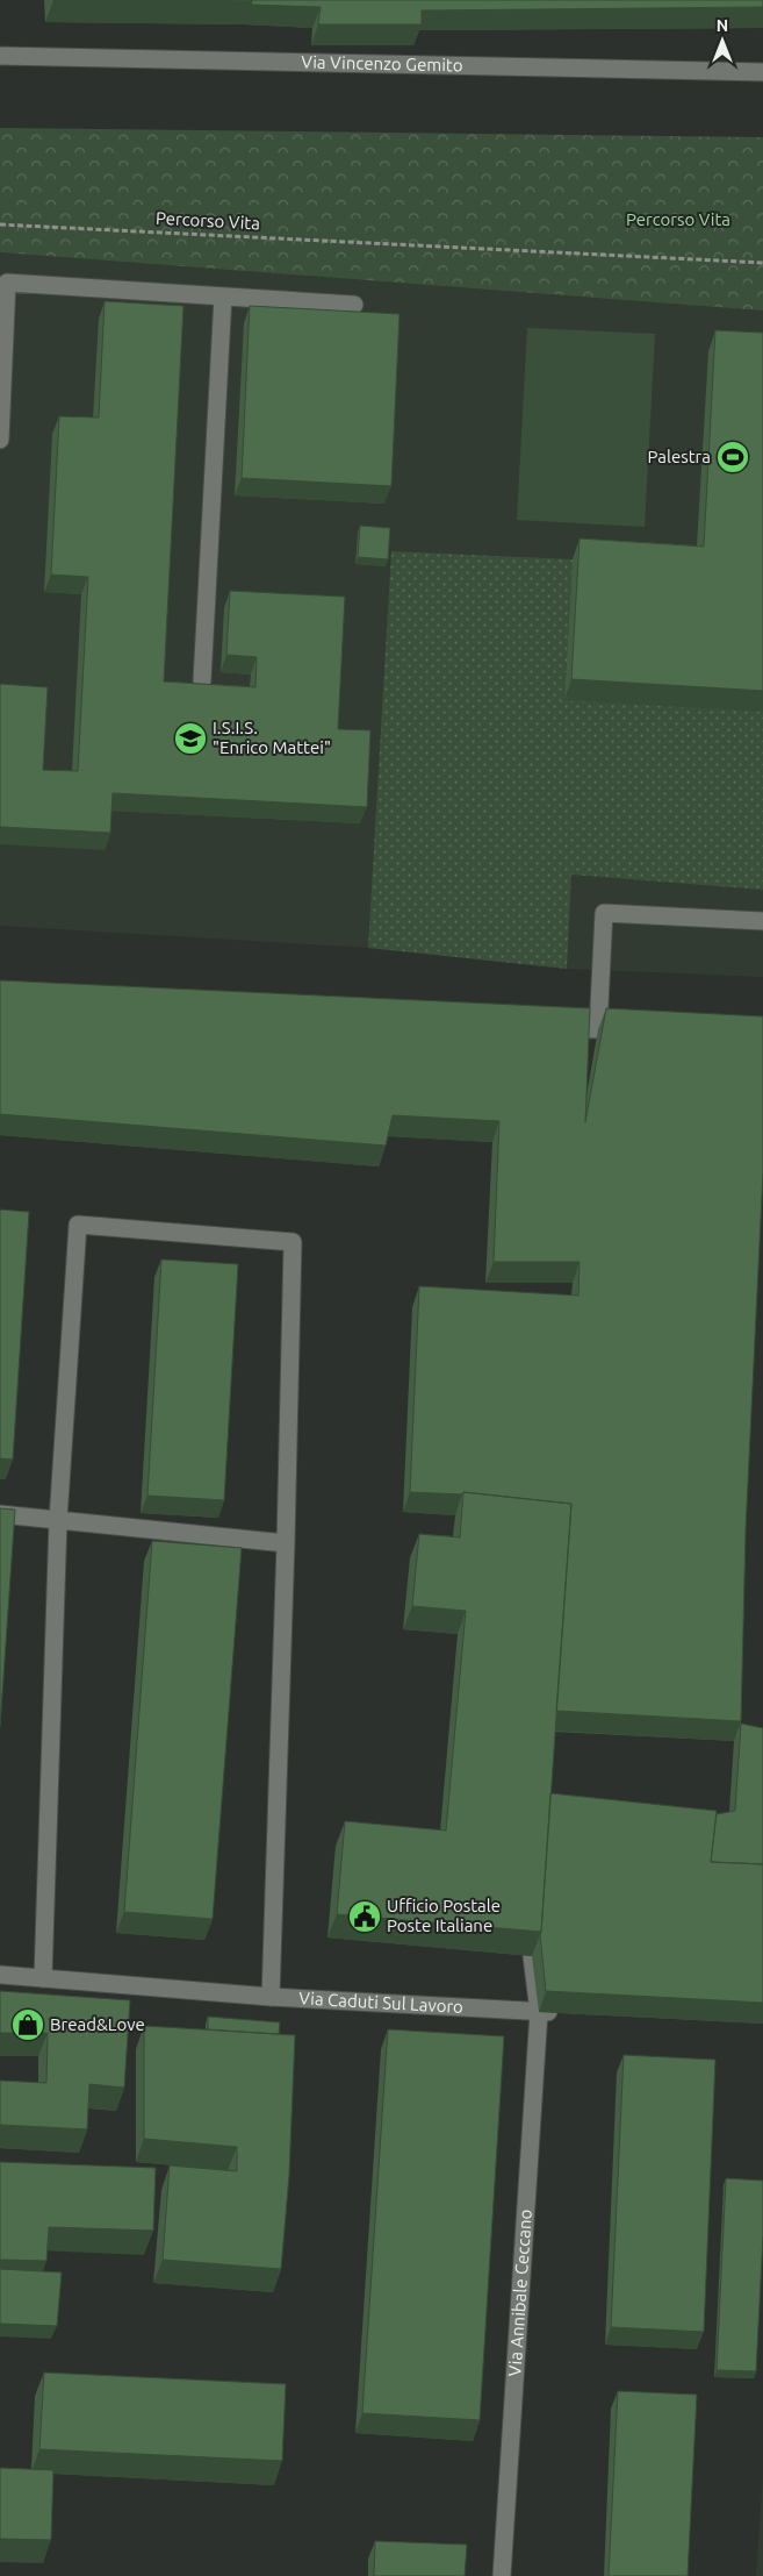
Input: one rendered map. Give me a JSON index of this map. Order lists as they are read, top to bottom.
{
  "streets": {
    "street": ["Via Vincenzo Gemito", "Via Caduti Sul Lavoro", "Via Annibale Ceccano"],
    "path": ["Percorso Vita"]
  },
  "crossings": [
    ["Via Caduti Sul Lavoro", "Via Annibale Ceccano"]
  ],
  "parks": ["Percorso Vita"],
  "places": {
    "sports": ["Palestra"],
    "school or university": ["I.S.I.S. \"Enrico Mattei\""],
    "public building": ["Ufficio Postale Poste Italiane"],
    "shop": ["Bread&Love"]
  },
  "north": "top"
}
